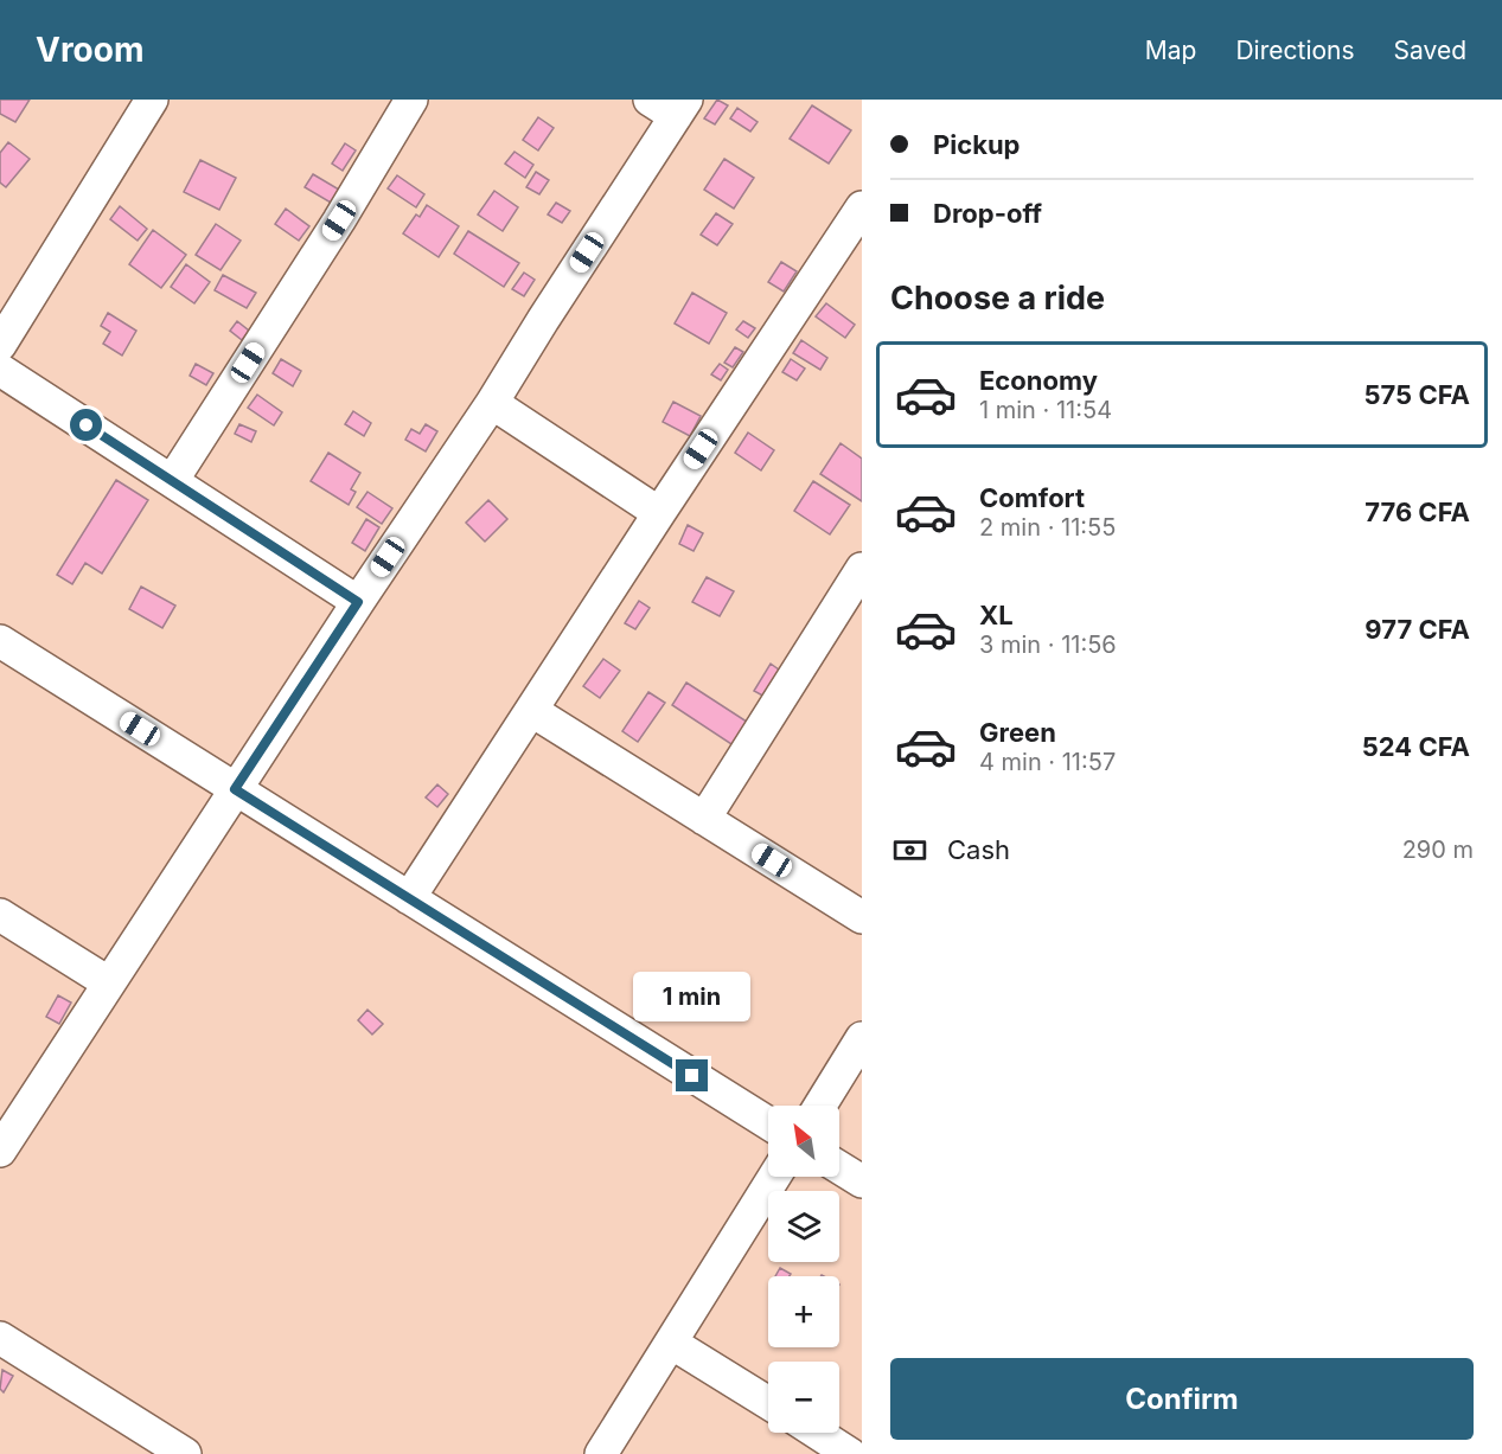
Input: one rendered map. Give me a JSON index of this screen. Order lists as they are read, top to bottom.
{
  "north": "top left",
  "page": {
    "header": "Vroom",
    "nav": ["Map", "Directions", "Saved"],
    "banner": ["Pickup", "Drop-off"],
    "heading": "Choose a ride",
    "list": [
      {
        "name": "Economy",
        "note": "1 min · 11:54",
        "value": "575 CFA"
      },
      {
        "name": "Comfort",
        "note": "2 min · 11:55",
        "value": "776 CFA"
      },
      {
        "name": "XL",
        "note": "3 min · 11:56",
        "value": "977 CFA"
      },
      {
        "name": "Green",
        "note": "4 min · 11:57",
        "value": "524 CFA"
      }
    ],
    "pay": ["Cash", "290 m"],
    "bubble": "1 min",
    "map_buttons": ["+", "−"],
    "buttons": "Confirm"
  }
}
